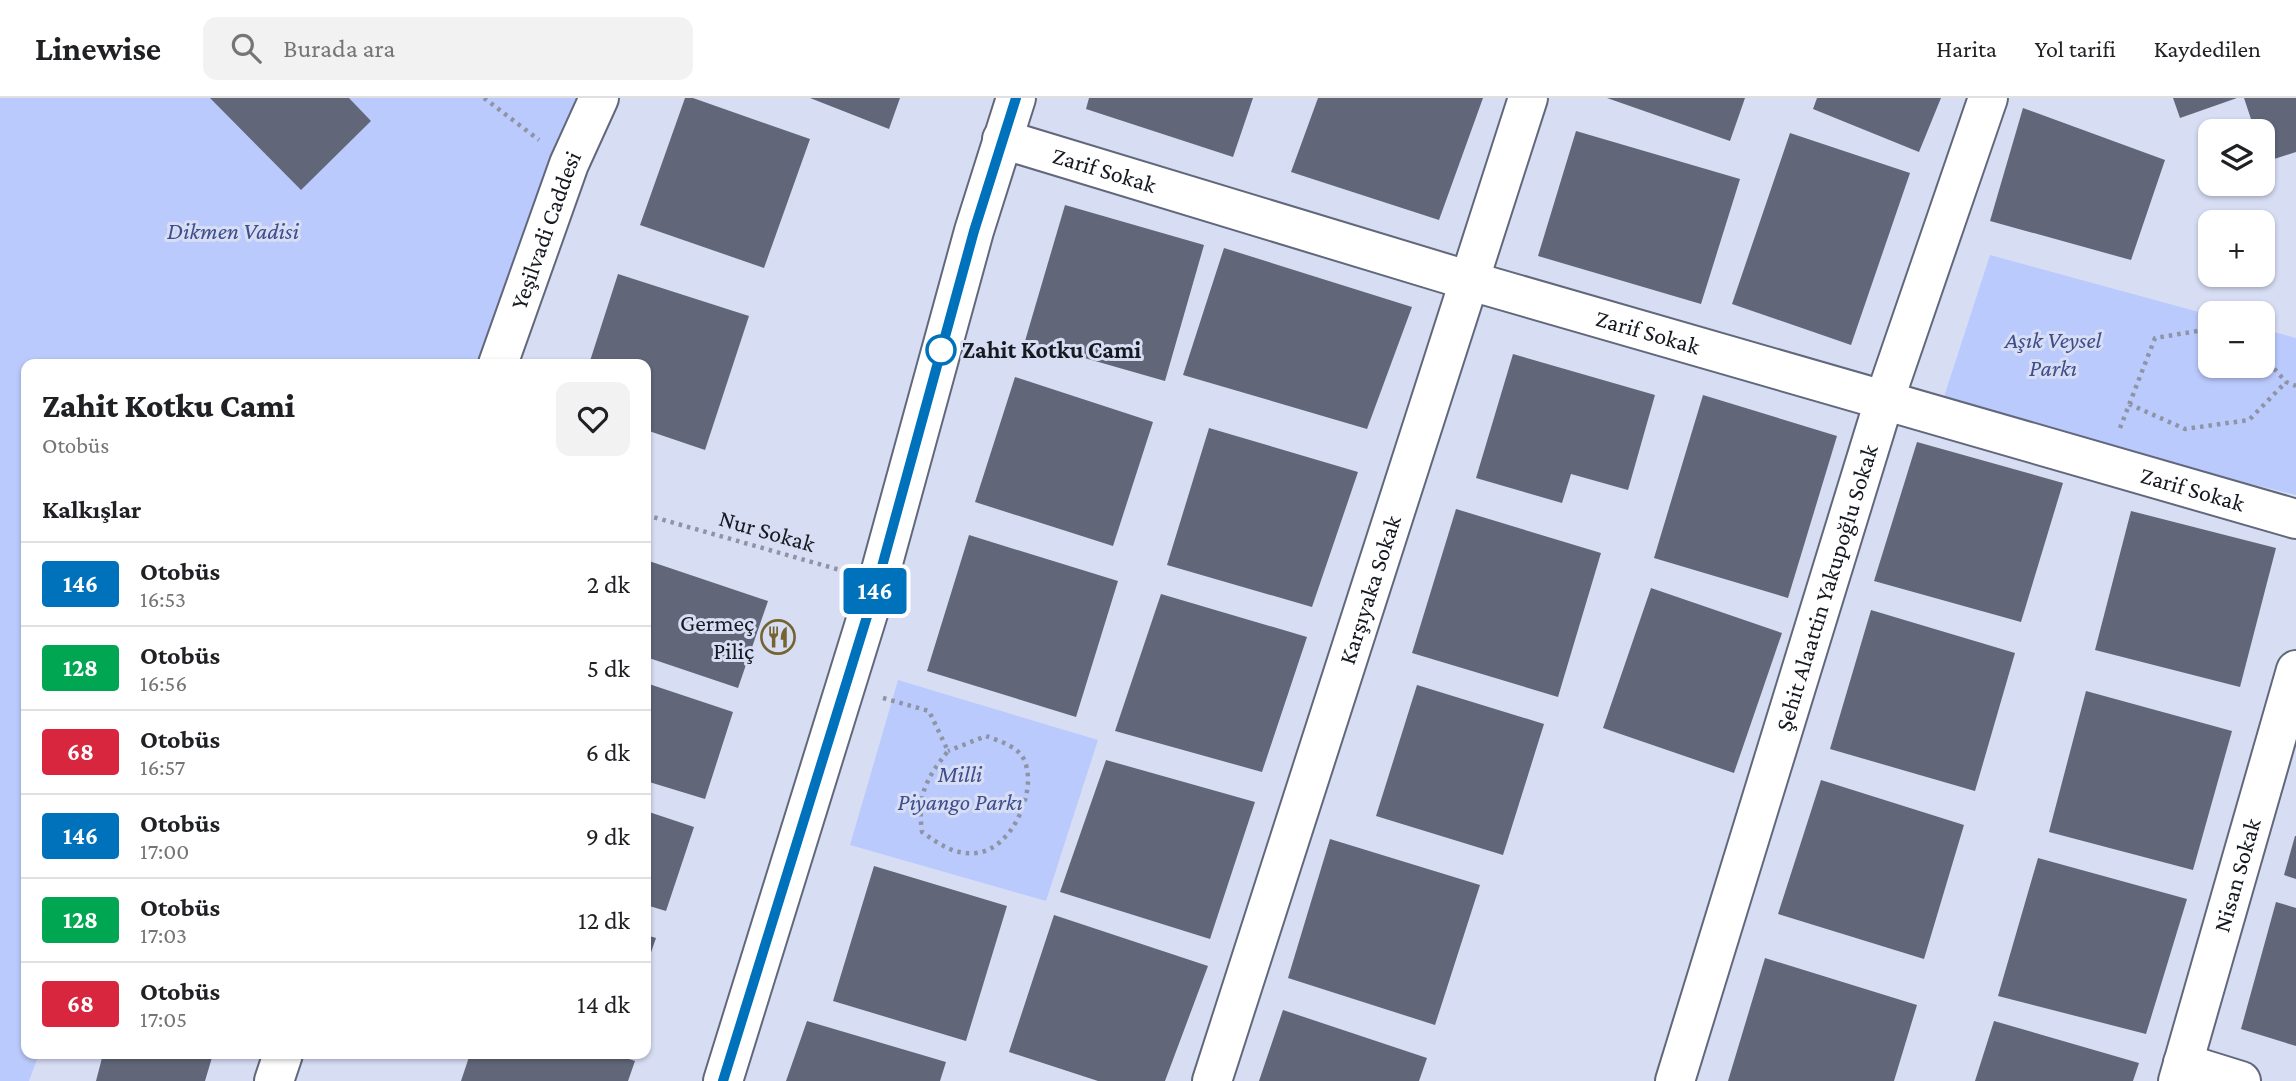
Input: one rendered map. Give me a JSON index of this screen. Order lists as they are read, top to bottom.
{
  "streets": {
    "street": [
      "Zarif Sokak",
      "Yeşilvadi Caddesi",
      "Şehit Alaattin Yakupoğlu Sokak",
      "Karşıyaka Sokak",
      "Nisan Sokak"
    ],
    "path": ["Nur Sokak"]
  },
  "crossings": [
    ["Zarif Sokak", "Şehit Alaattin Yakupoğlu Sokak"],
    ["Zarif Sokak", "Karşıyaka Sokak"]
  ],
  "parks": ["Dikmen Vadisi", "Aşık Veysel Parkı", "Milli Piyango Parkı"],
  "places": {
    "other": ["Zahit Kotku Cami"],
    "restaurant": ["Germeç Piliç"]
  },
  "lines": ["bus line 146"],
  "page": {
    "header": "Linewise",
    "search": "Burada ara",
    "nav": ["Harita", "Yol tarifi", "Kaydedilen"],
    "on_map": "146",
    "map_buttons": ["+", "−"],
    "heading": [
      ["Zahit Kotku Cami", "Otobüs"],
      "Kalkışlar"
    ],
    "list": [
      {
        "mark": "146",
        "name": "Otobüs",
        "note": "16:53",
        "value": "2 dk"
      },
      {
        "mark": "128",
        "name": "Otobüs",
        "note": "16:56",
        "value": "5 dk"
      },
      {
        "mark": "68",
        "name": "Otobüs",
        "note": "16:57",
        "value": "6 dk"
      },
      {
        "mark": "146",
        "name": "Otobüs",
        "note": "17:00",
        "value": "9 dk"
      },
      {
        "mark": "128",
        "name": "Otobüs",
        "note": "17:03",
        "value": "12 dk"
      },
      {
        "mark": "68",
        "name": "Otobüs",
        "note": "17:05",
        "value": "14 dk"
      }
    ]
  }
}
